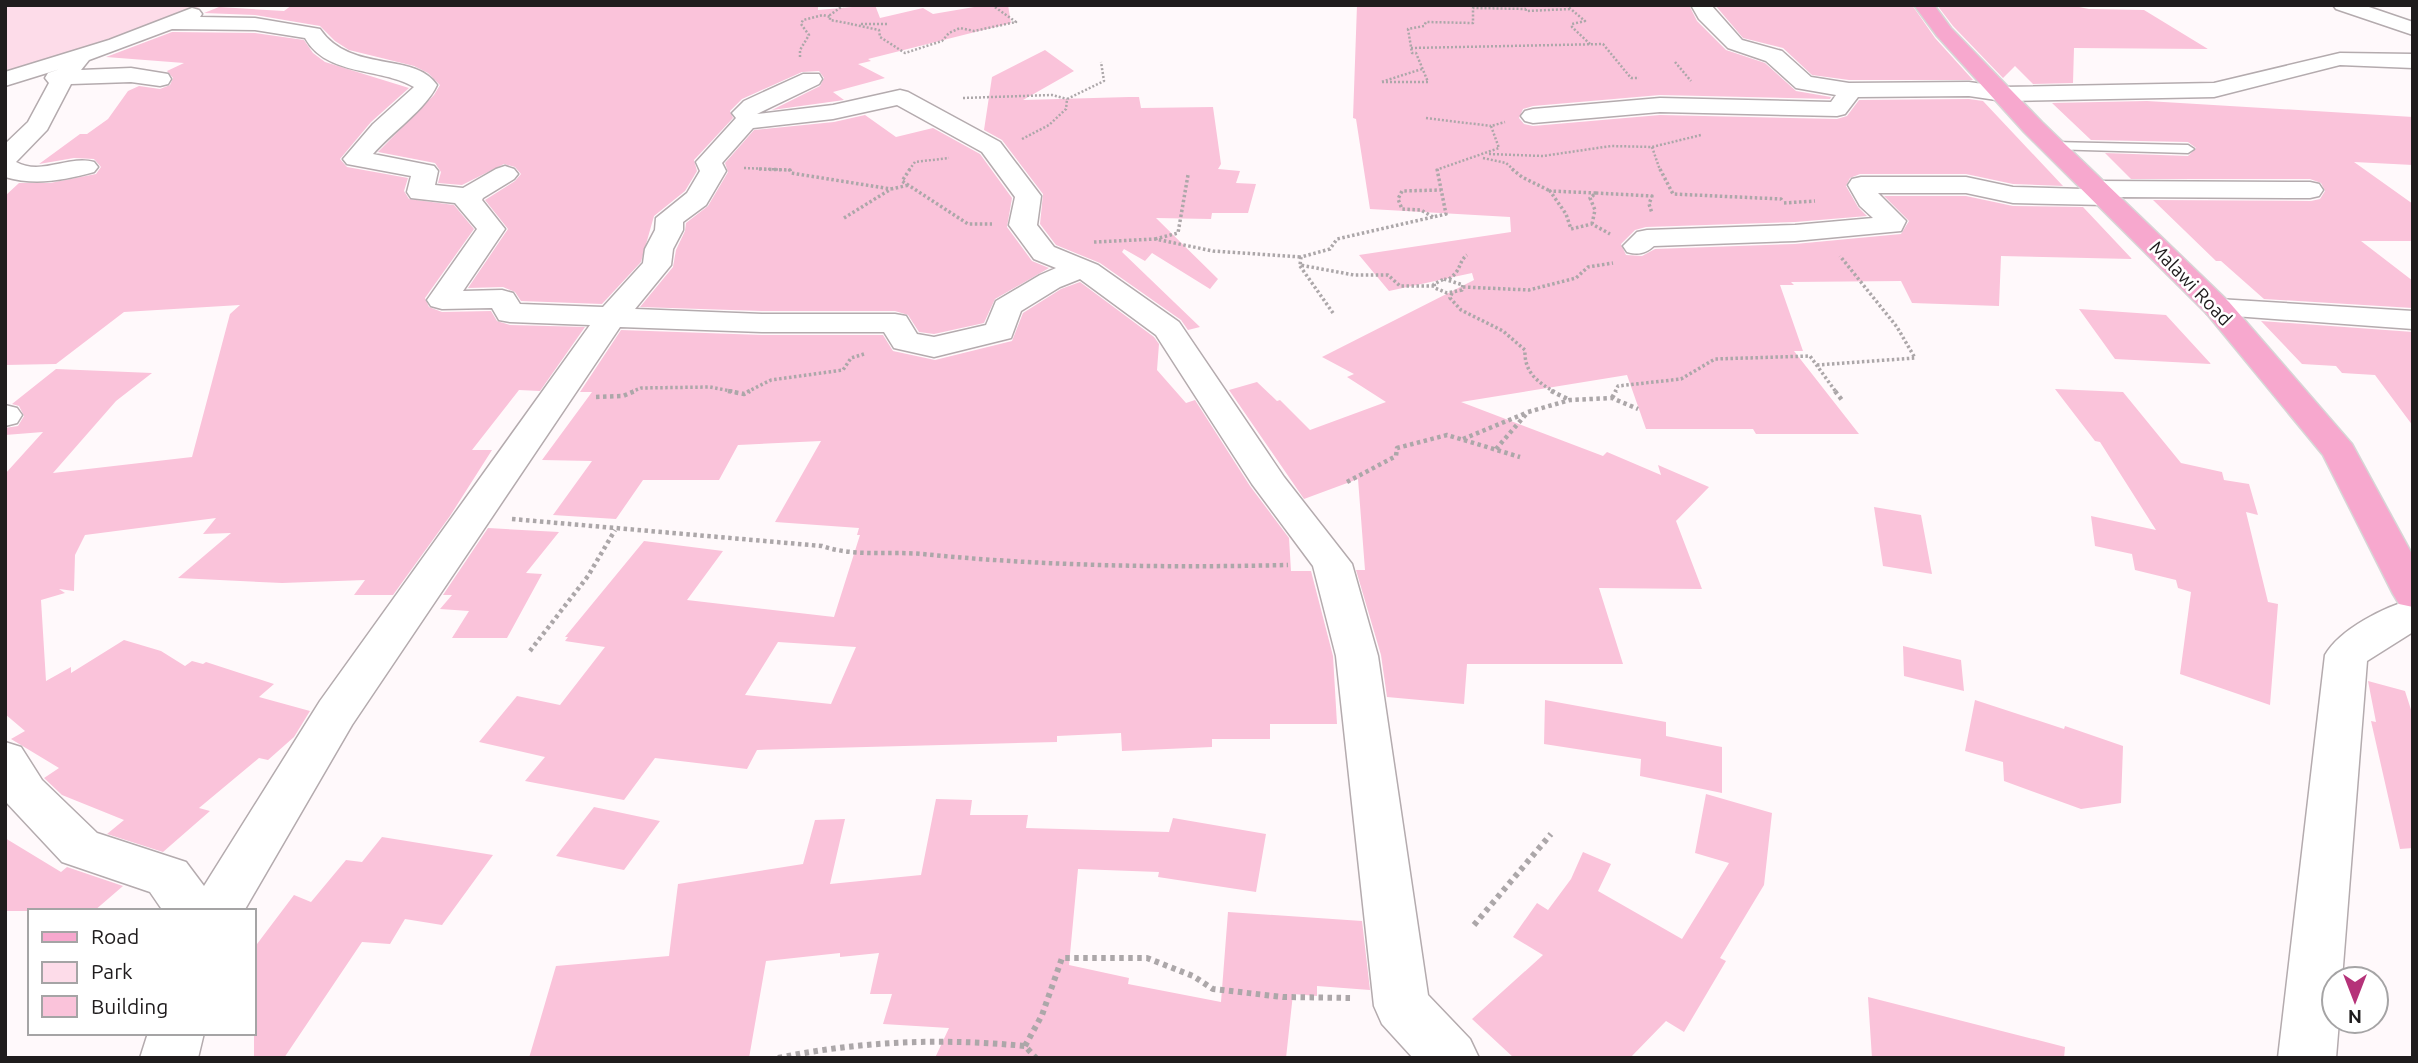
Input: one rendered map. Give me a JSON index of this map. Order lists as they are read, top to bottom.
{
  "streets": {
    "main road": ["Malawi Road"]
  },
  "legend": ["Road", "Park", "Building"],
  "north": "bottom"
}
